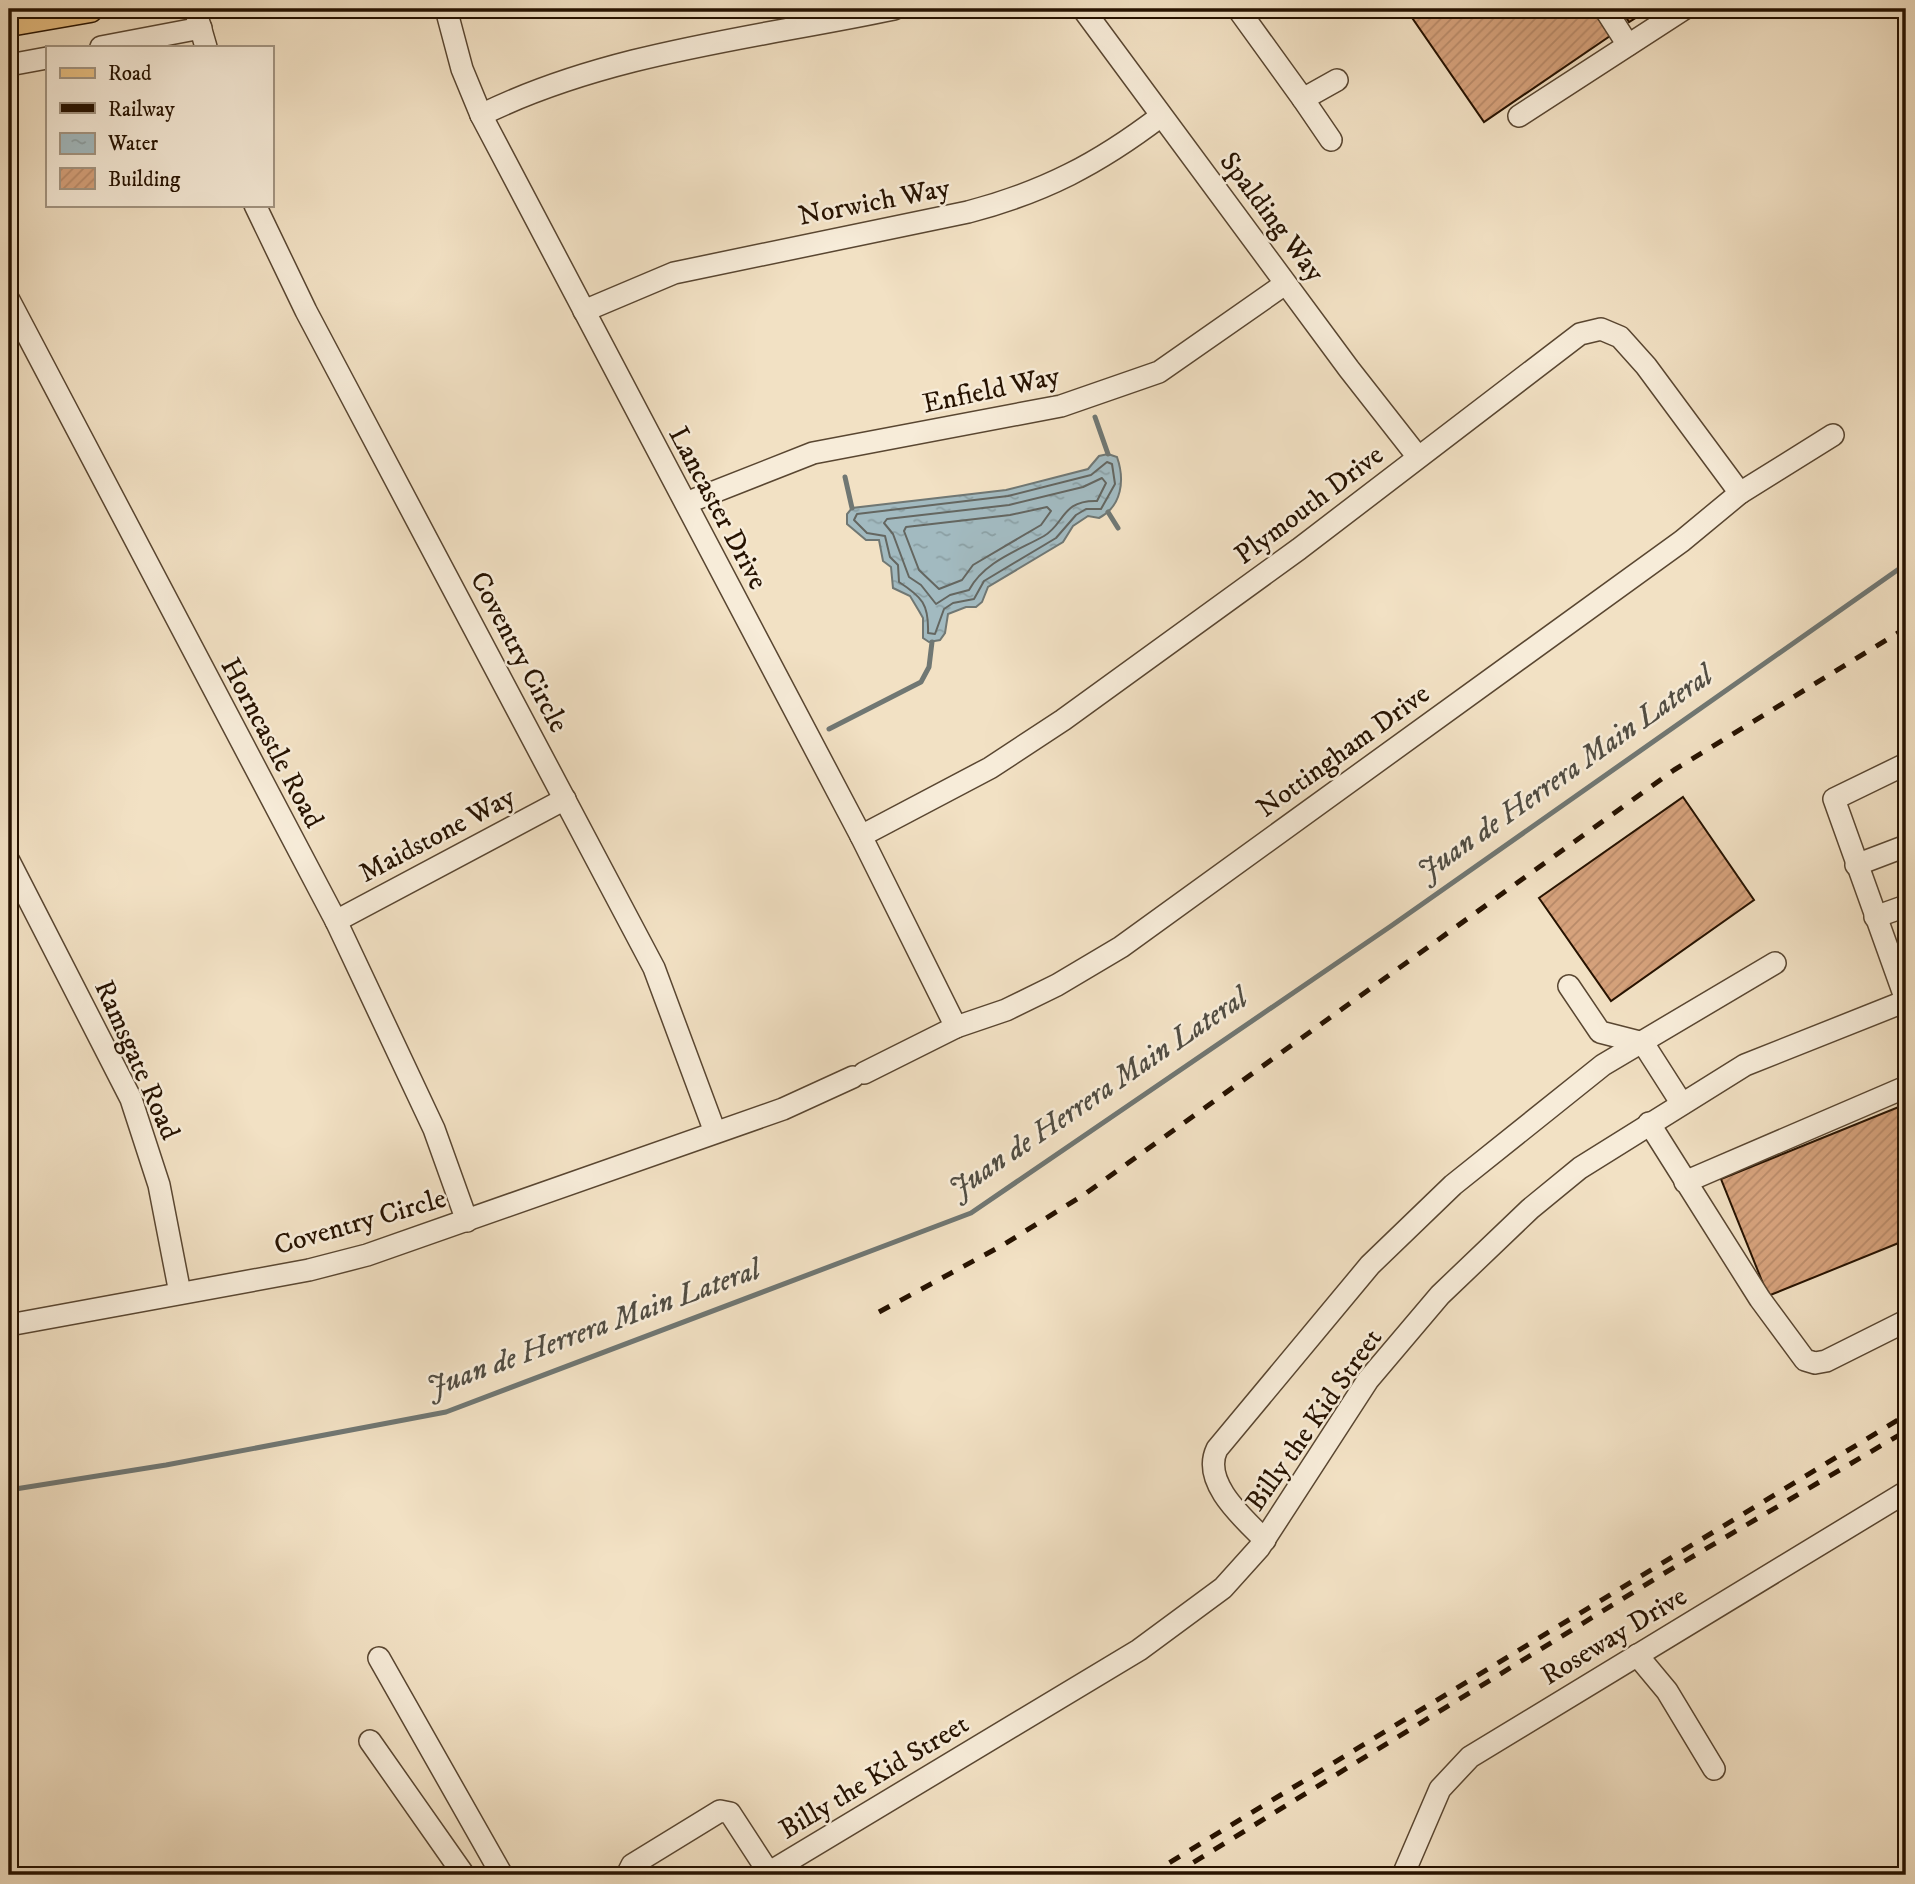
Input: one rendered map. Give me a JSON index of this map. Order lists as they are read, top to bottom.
{
  "streets": {
    "street": [
      "Norwich Way",
      "Spalding Way",
      "Enfield Way",
      "Plymouth Drive",
      "Lancaster Drive",
      "Coventry Circle",
      "Horncastle Road",
      "Nottingham Drive",
      "Maidstone Way",
      "Ramsgate Road",
      "Billy the Kid Street",
      "Roseway Drive"
    ]
  },
  "crossings": [
    ["Norwich Way", "Spalding Way"],
    ["Norwich Way", "Lancaster Drive"],
    ["Spalding Way", "Enfield Way"],
    ["Spalding Way", "Plymouth Drive"],
    ["Enfield Way", "Lancaster Drive"],
    ["Plymouth Drive", "Lancaster Drive"],
    ["Plymouth Drive", "Nottingham Drive"],
    ["Lancaster Drive", "Nottingham Drive"],
    ["Coventry Circle", "Horncastle Road"],
    ["Coventry Circle", "Nottingham Drive"],
    ["Coventry Circle", "Maidstone Way"],
    ["Coventry Circle", "Ramsgate Road"],
    ["Horncastle Road", "Maidstone Way"]
  ],
  "water": ["Juan de Herrera Main Lateral"],
  "legend": [
    "Road",
    "Railway",
    "Water",
    "Building"
  ]
}
